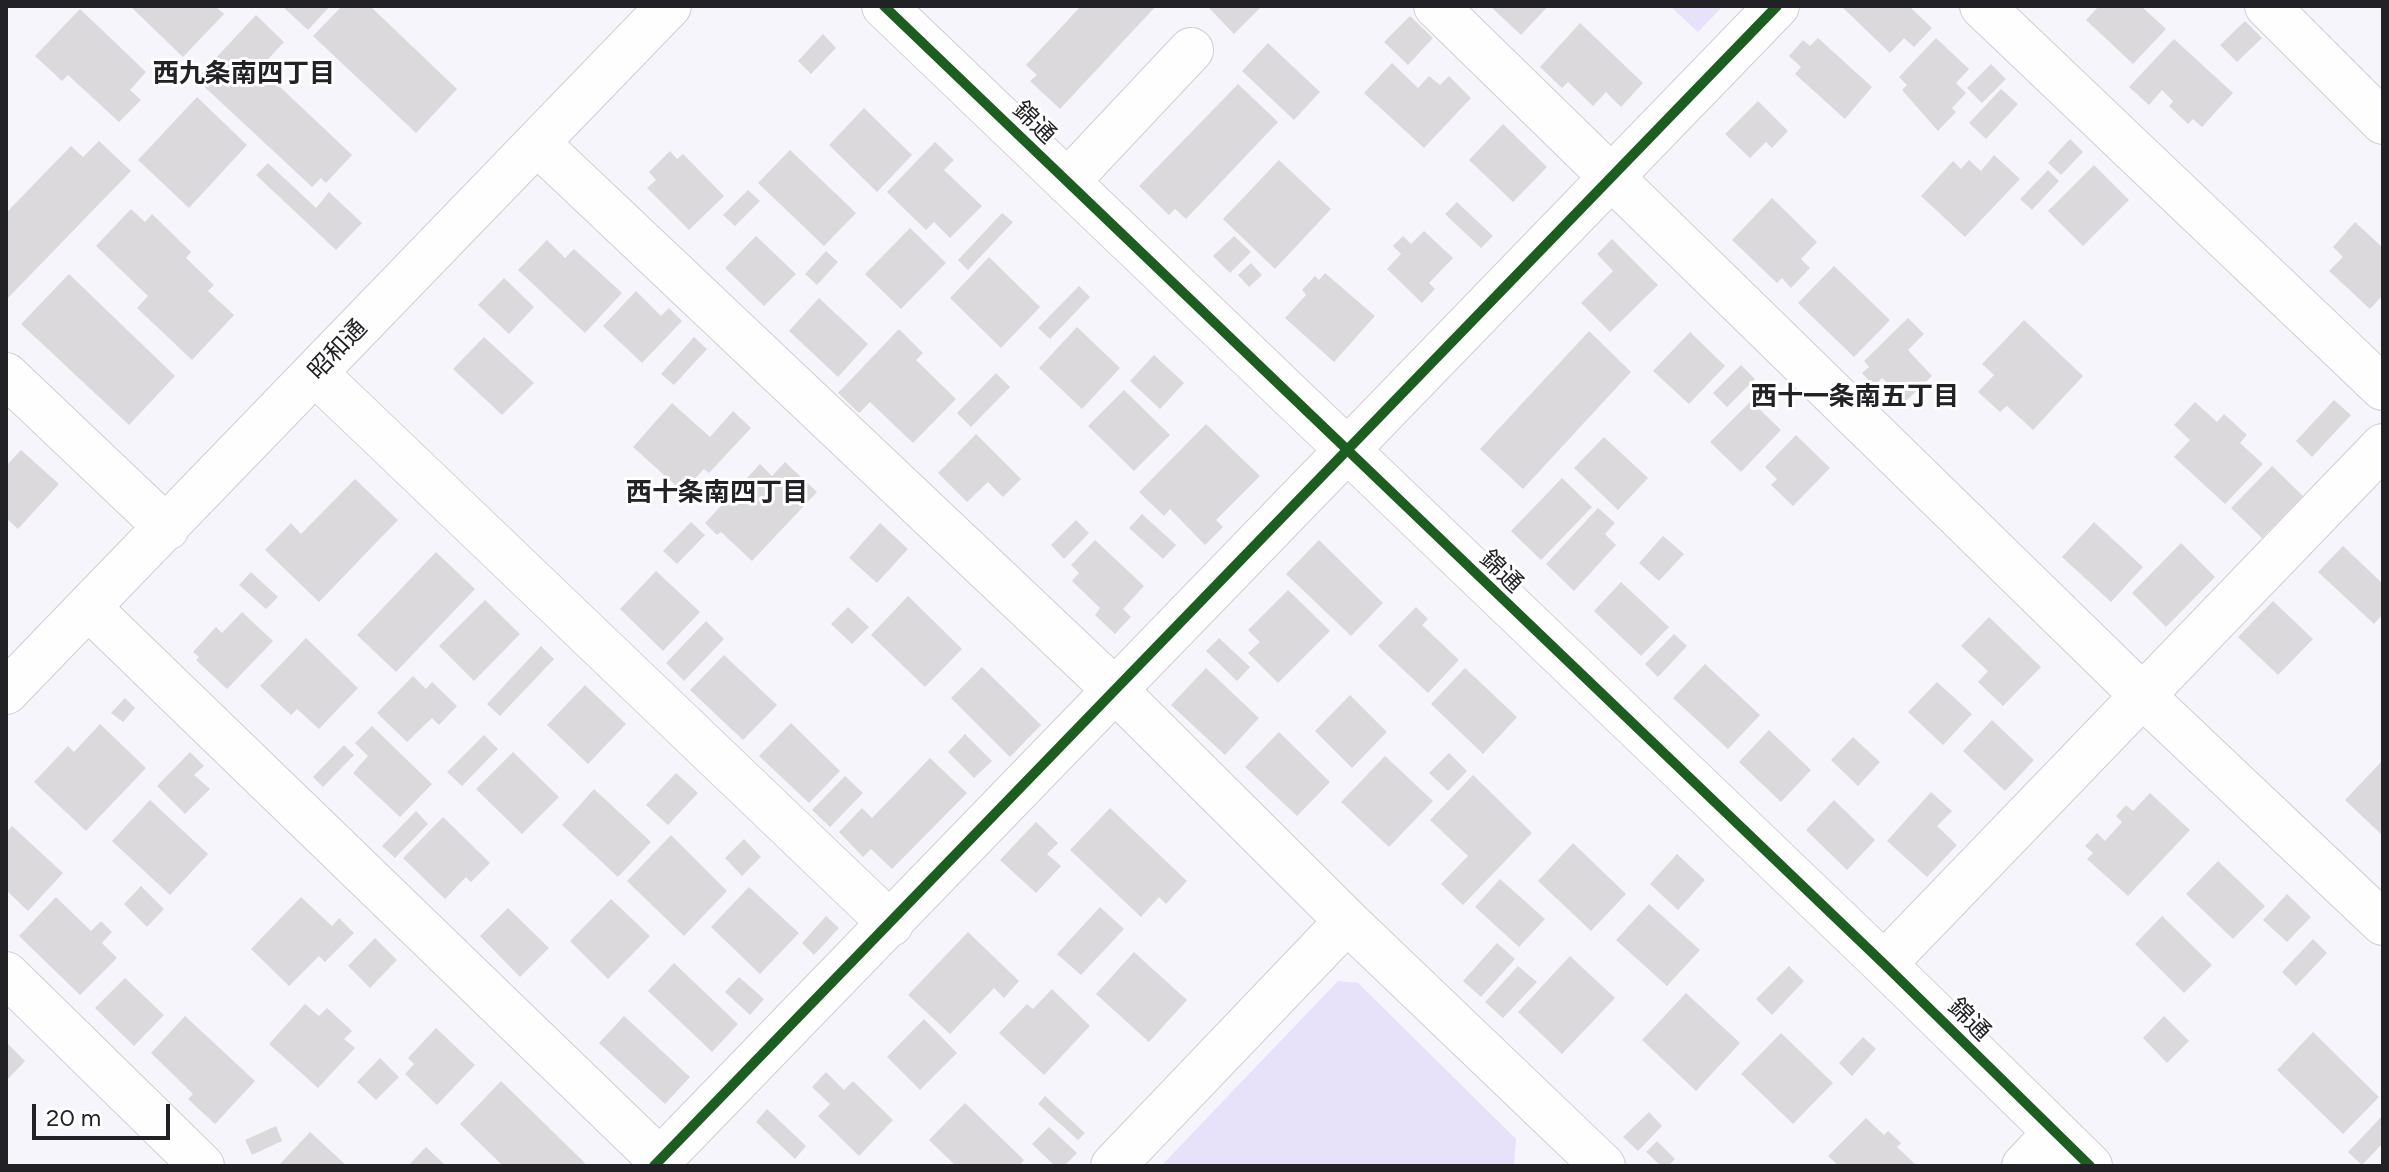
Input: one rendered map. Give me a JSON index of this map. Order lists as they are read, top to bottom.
{
  "streets": {
    "street": ["錦通", "昭和通"]
  },
  "districts": ["西九条南四丁目", "西十一条南五丁目", "西十条南四丁目"],
  "scale_bar": "20 m"
}
